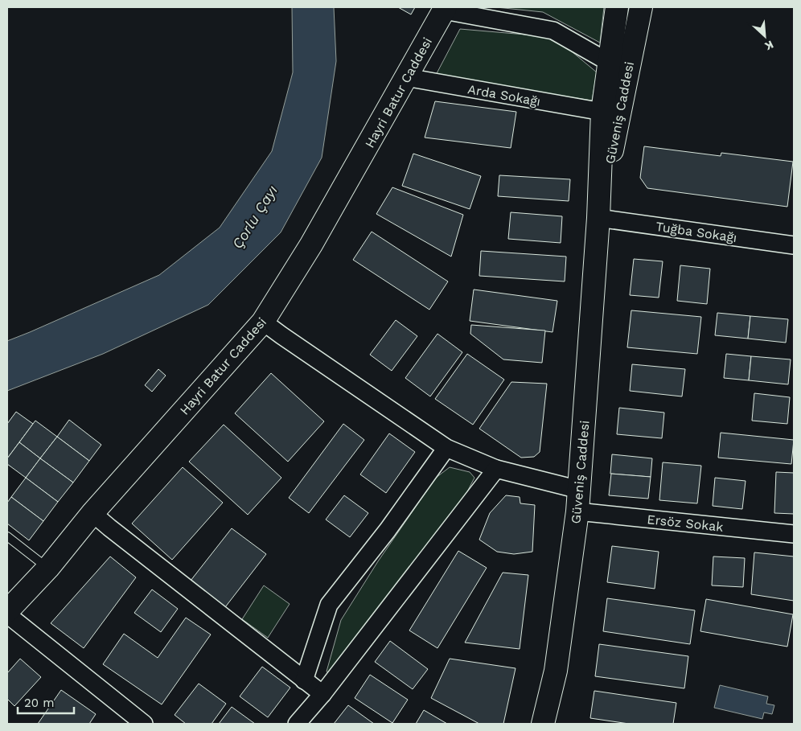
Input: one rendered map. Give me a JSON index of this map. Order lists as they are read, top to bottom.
{
  "streets": {
    "main road": ["Hayri Batur Caddesi", "Güveniş Caddesi"],
    "street": ["Arda Sokağı", "Tuğba Sokağı", "Ersöz Sokak"]
  },
  "crossings": [
    ["Hayri Batur Caddesi", "Arda Sokağı"],
    ["Arda Sokağı", "Güveniş Caddesi"],
    ["Güveniş Caddesi", "Tuğba Sokağı"],
    ["Güveniş Caddesi", "Ersöz Sokak"]
  ],
  "water": ["Çorlu Çayı"],
  "scale_bar": "20 m",
  "north": "bottom right"
}
